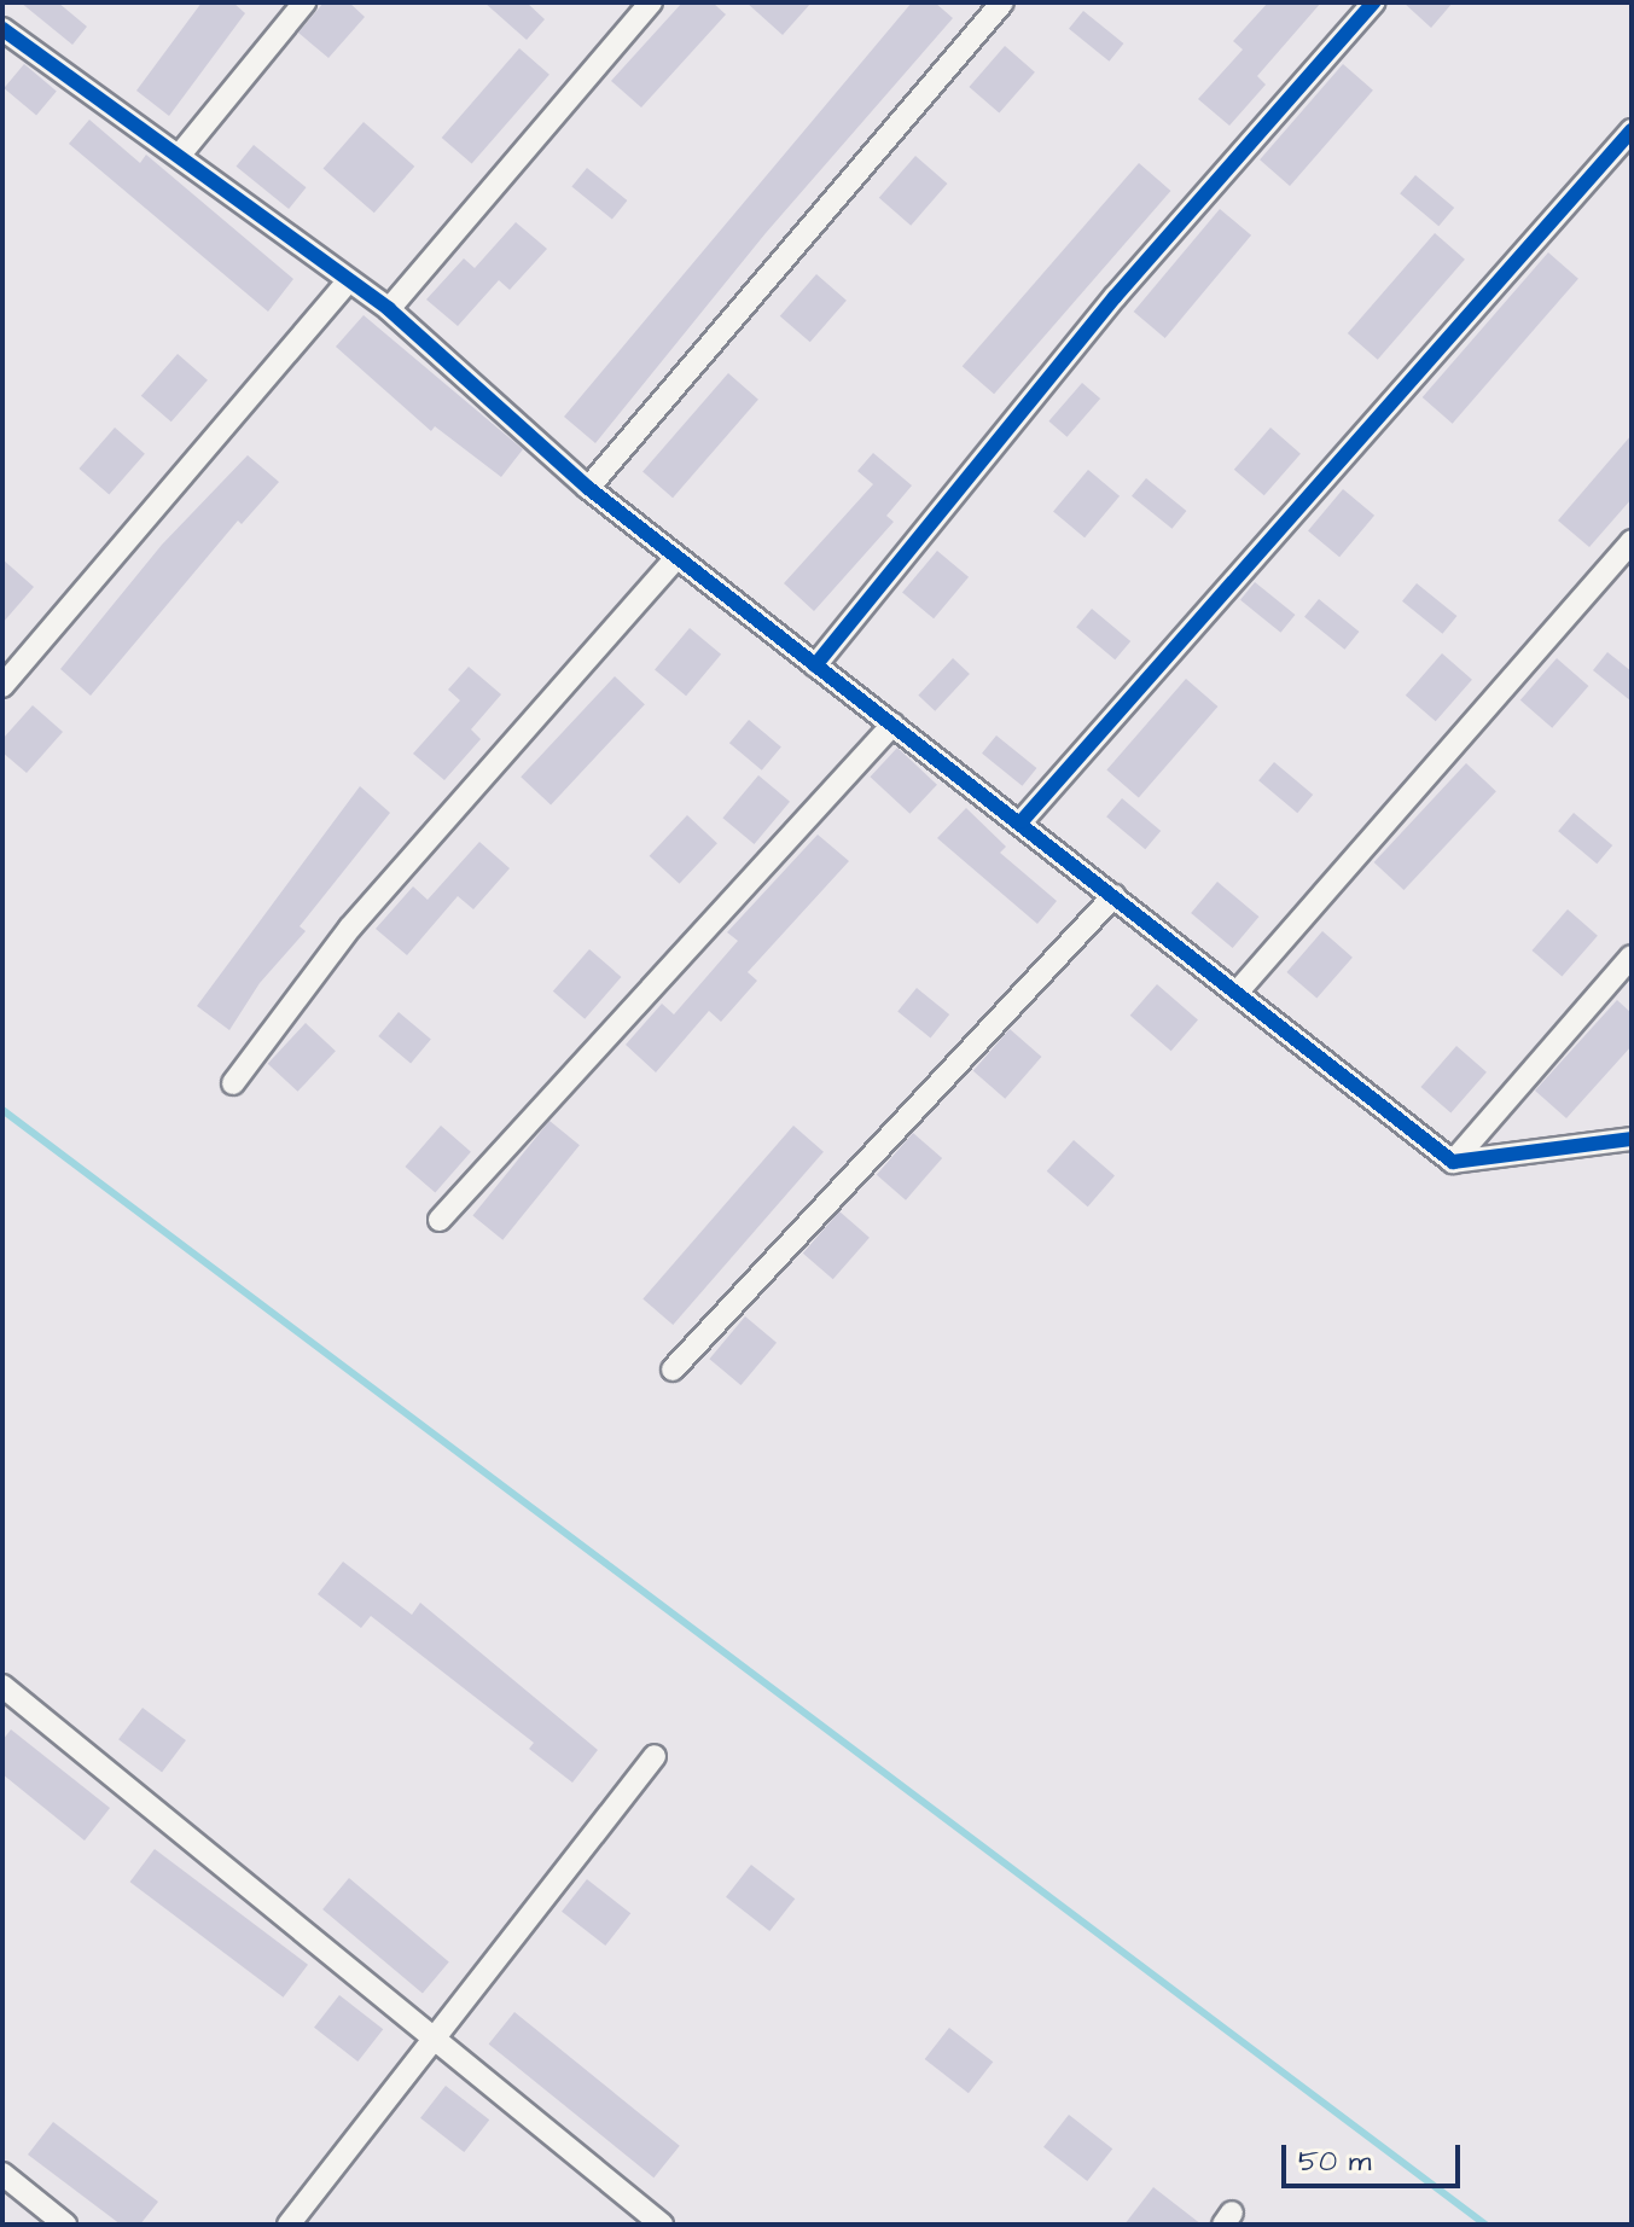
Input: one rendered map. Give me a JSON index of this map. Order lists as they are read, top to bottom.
{
  "scale_bar": "50 m"
}
